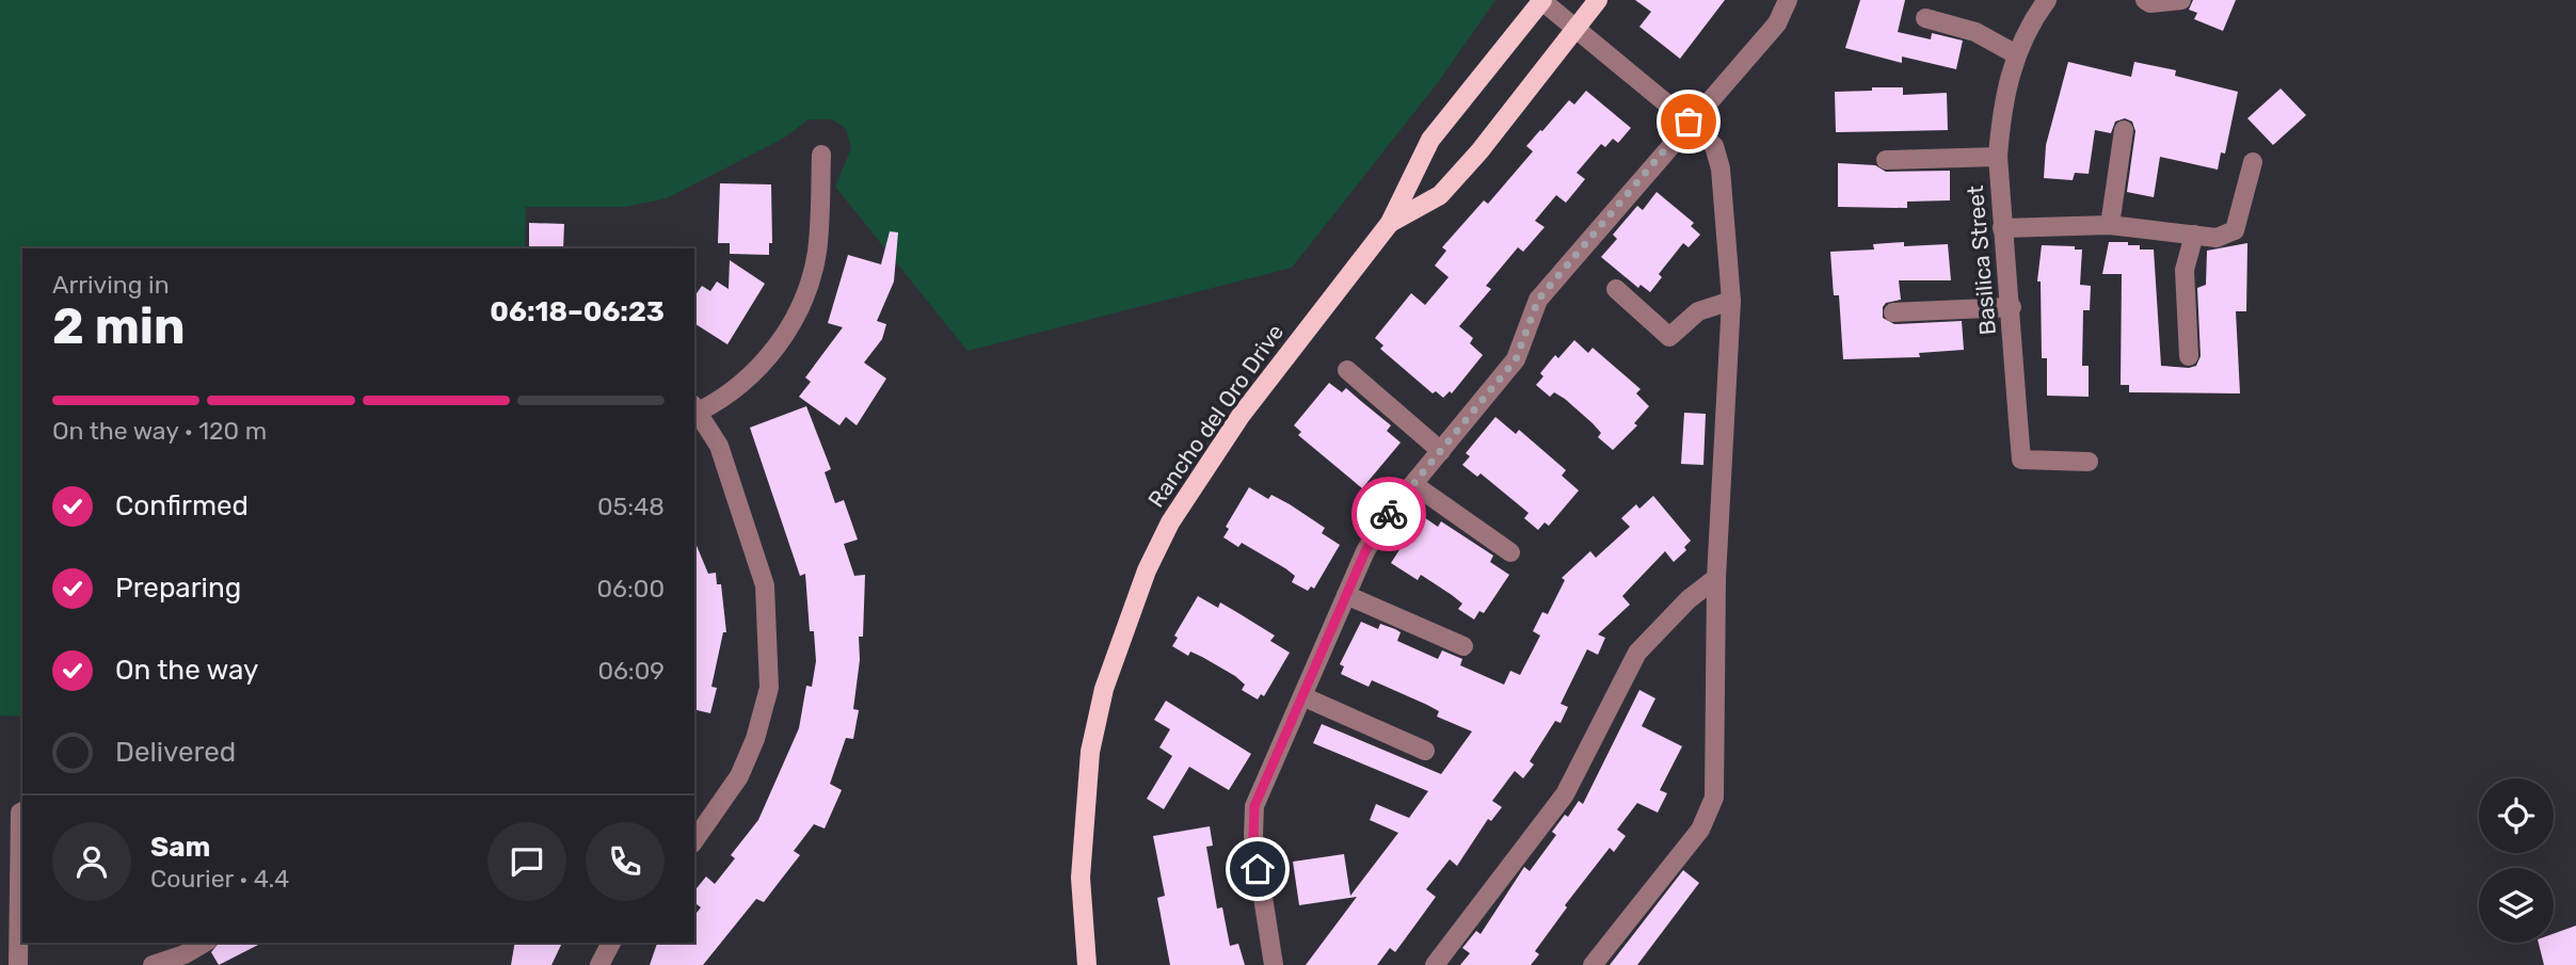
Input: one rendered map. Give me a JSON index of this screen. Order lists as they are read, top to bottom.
{
  "streets": {
    "main road": ["Rancho del Oro Drive"],
    "street": ["Basilica Street"]
  },
  "page": {
    "heading": ["2 min", "Arriving in", "06:18–06:23"],
    "panel": ["Sam", "Courier · 4.4"],
    "bar": "On the way · 120 m",
    "list": [
      ["Confirmed", "05:48"],
      ["Preparing", "06:00"],
      ["On the way", "06:09"],
      "Delivered"
    ]
  }
}
